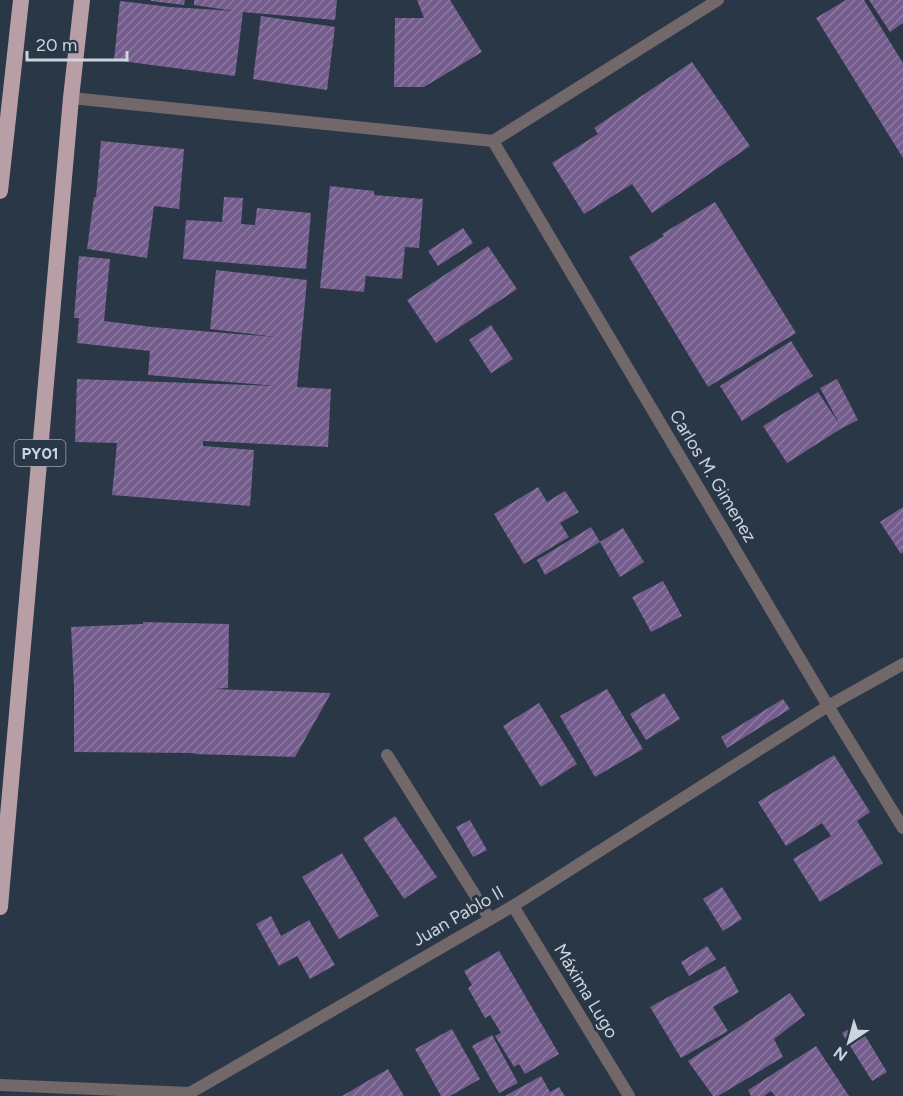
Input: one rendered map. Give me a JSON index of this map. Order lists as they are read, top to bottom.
{
  "streets": {
    "highway": ["PY01"],
    "street": ["Carlos M. Gimenez", "Juan Pablo II", "Máxima Lugo"]
  },
  "crossings": [
    ["Carlos M. Gimenez", "Juan Pablo II"],
    ["Juan Pablo II", "Máxima Lugo"]
  ],
  "scale_bar": "20 m",
  "north": "bottom left"
}
